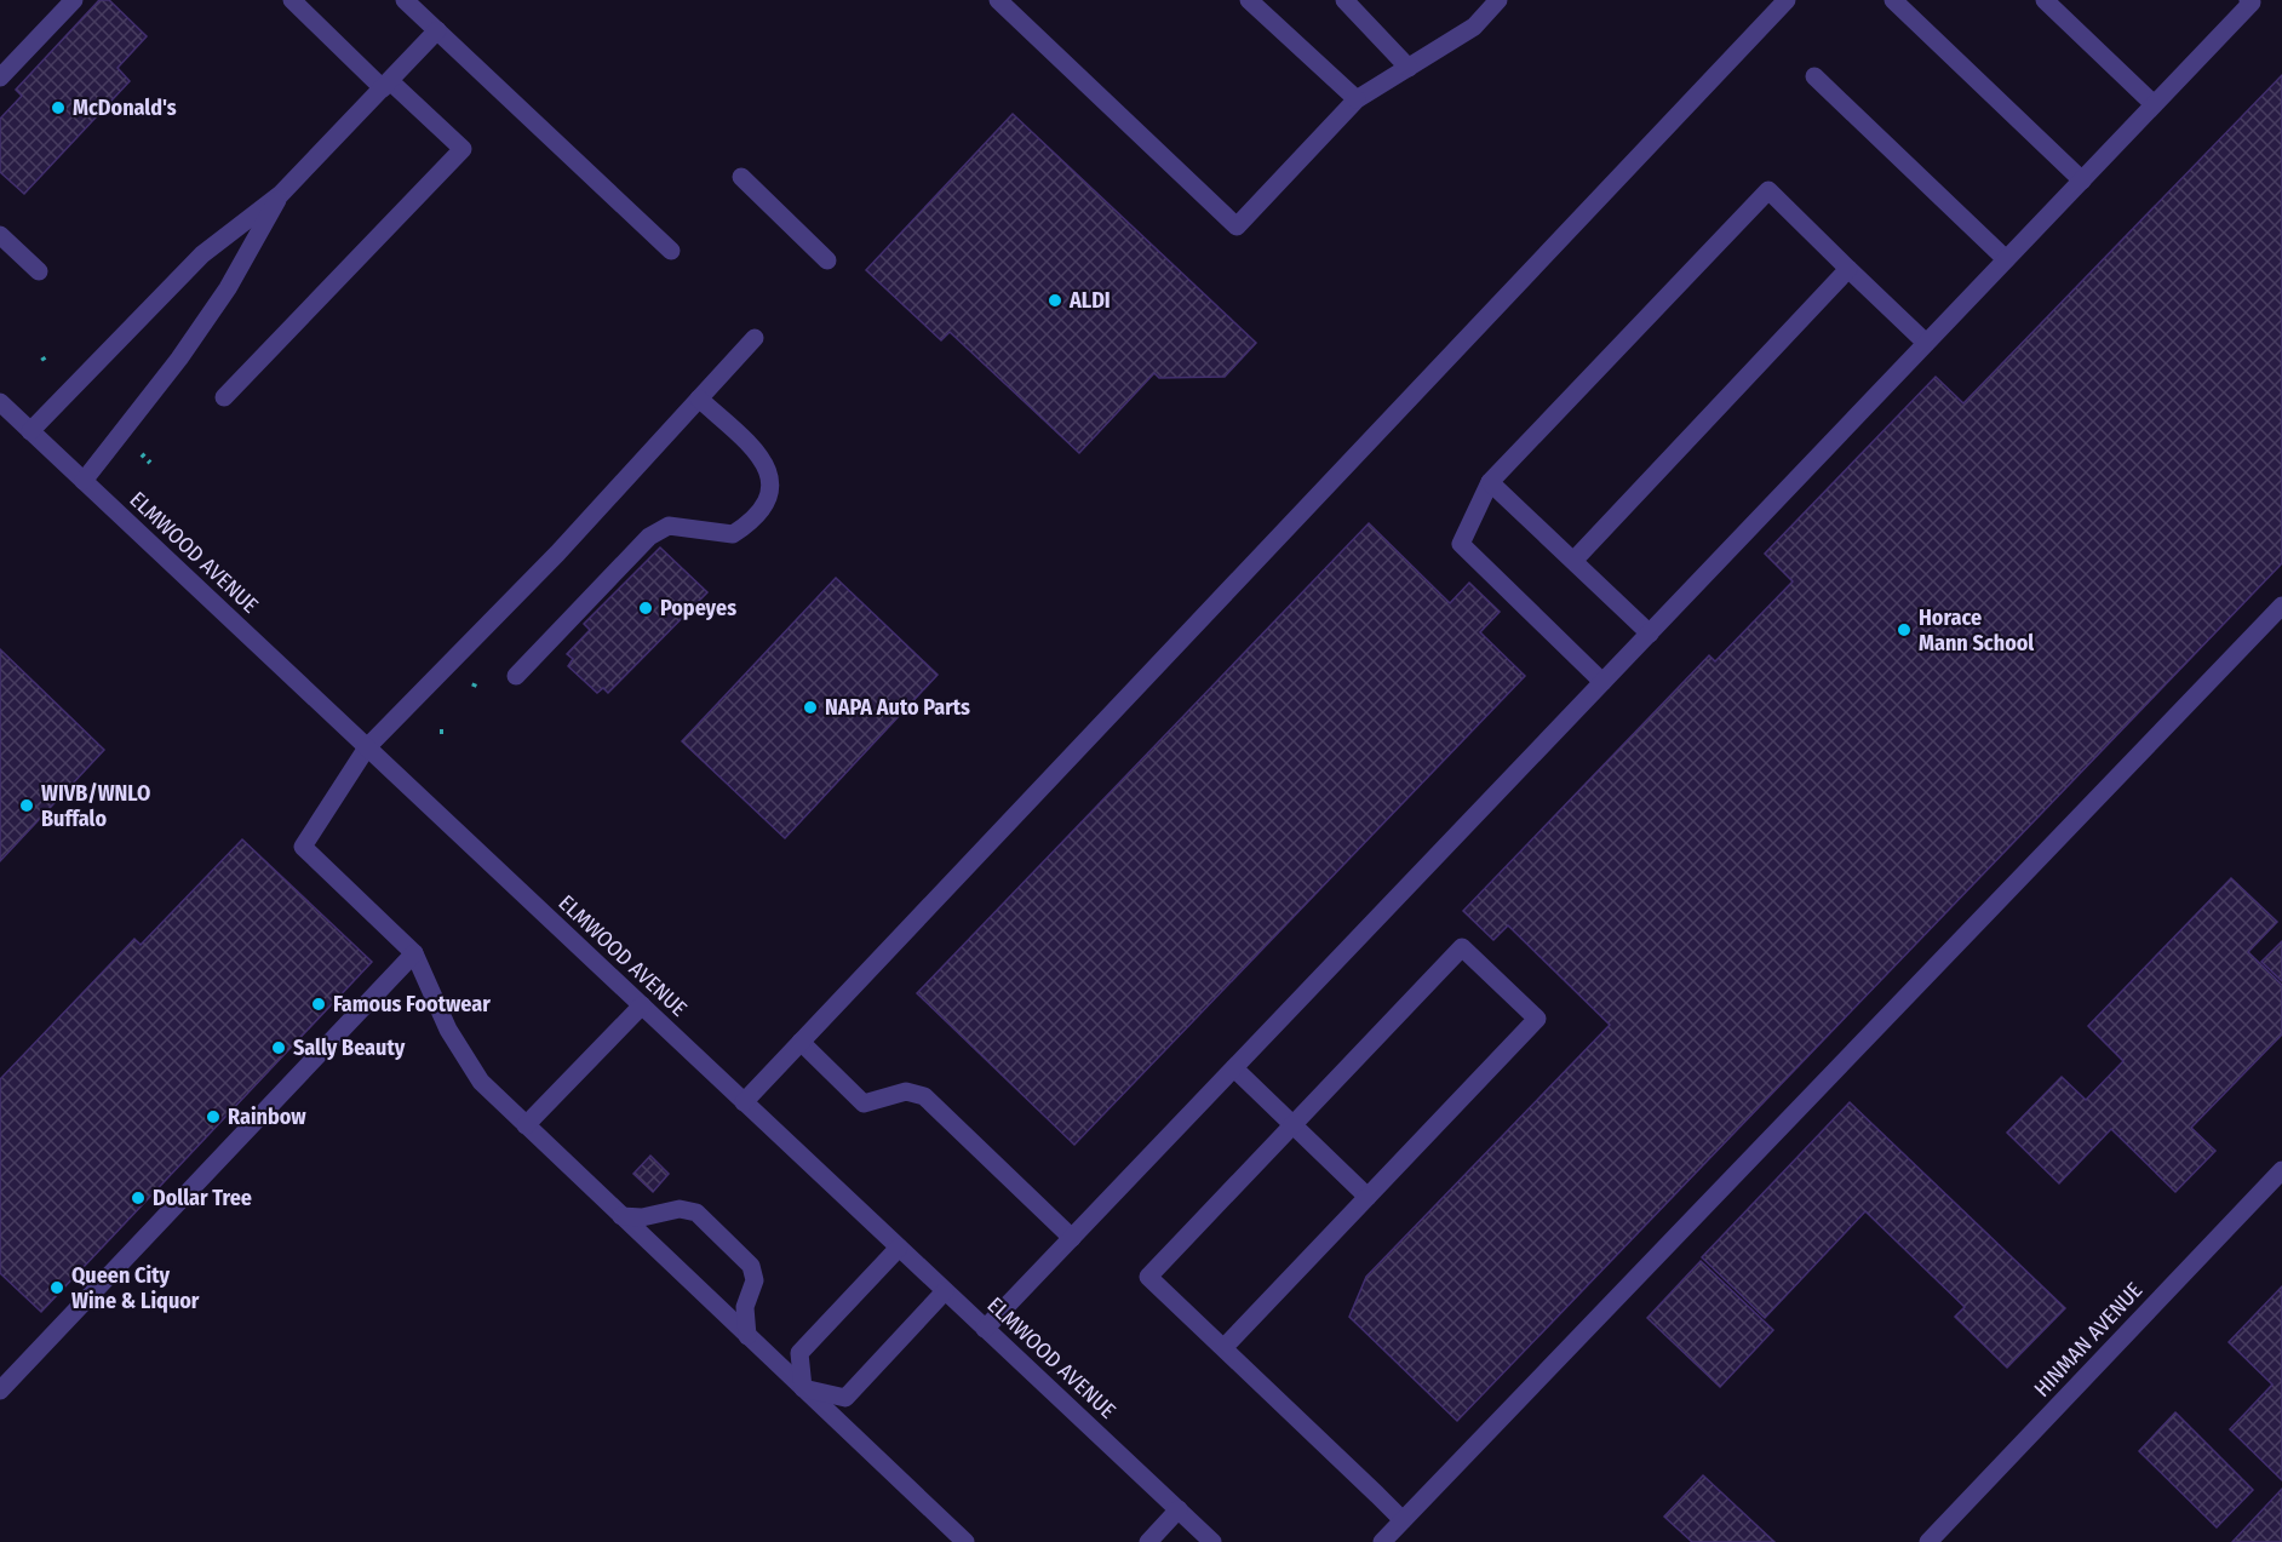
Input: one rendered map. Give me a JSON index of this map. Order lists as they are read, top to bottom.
{
  "streets": {
    "street": ["ELMWOOD AVENUE", "HINMAN AVENUE"]
  },
  "places": [
    "McDonald's",
    "ALDI",
    "Popeyes",
    "Horace Mann School",
    "NAPA Auto Parts",
    "WIVB/WNLO Buffalo",
    "Famous Footwear",
    "Sally Beauty",
    "Rainbow",
    "Dollar Tree",
    "Queen City Wine & Liquor"
  ]
}
